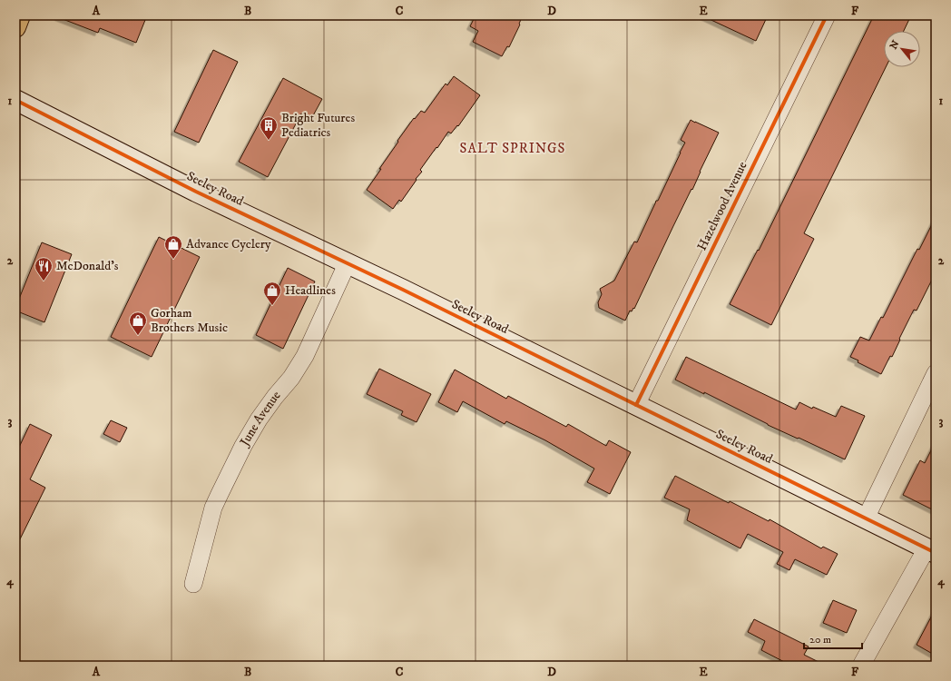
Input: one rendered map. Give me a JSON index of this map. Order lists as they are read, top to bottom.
{
  "streets": {
    "street": ["Seeley Road", "Hazelwood Avenue", "June Avenue"]
  },
  "crossings": [
    ["Seeley Road", "Hazelwood Avenue"],
    ["Seeley Road", "June Avenue"]
  ],
  "districts": ["SALT SPRINGS"],
  "places": {
    "building": ["Bright Futures Pediatrics"],
    "shop": ["Advance Cyclery", "Headlines", "Gorham Brothers Music"],
    "restaurant": ["McDonald's"]
  },
  "scale_bar": "20 m",
  "north": "top left",
  "grid": {
    "columns": [
      "A",
      "B",
      "C",
      "D",
      "E",
      "F"
    ],
    "rows": [
      "1",
      "2",
      "3",
      "4"
    ]
  }
}
